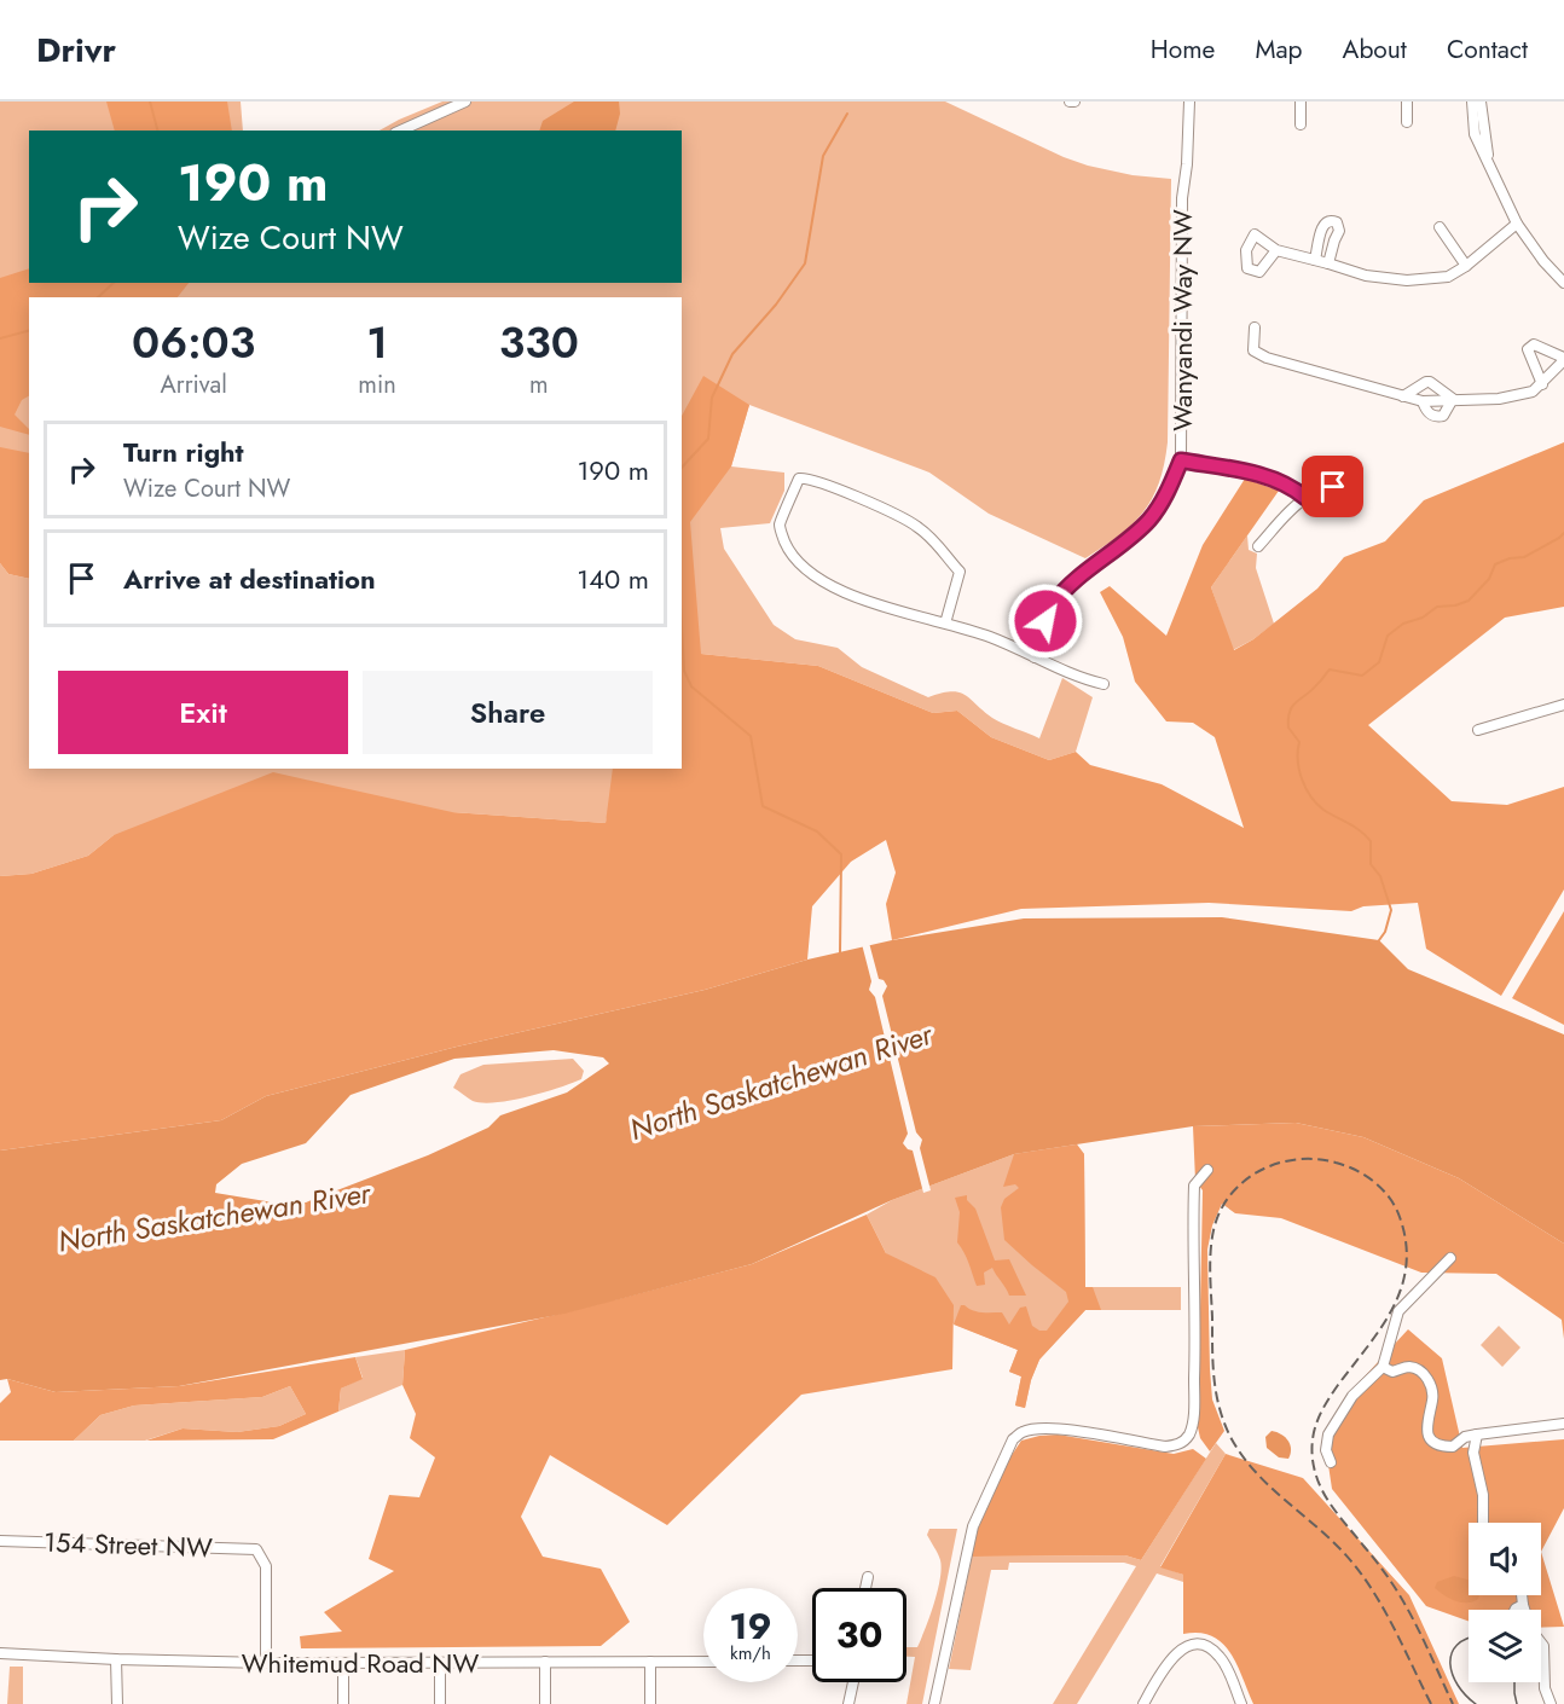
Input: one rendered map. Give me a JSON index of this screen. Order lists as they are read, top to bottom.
{
  "streets": {
    "street": ["Wanyandi Way NW", "154 Street NW", "Whitemud Road NW"]
  },
  "crossings": [
    ["154 Street NW", "Whitemud Road NW"]
  ],
  "water": ["North Saskatchewan River"],
  "page": {
    "header": "Drivr",
    "nav": [
      "Home",
      "Map",
      "About",
      "Contact"
    ],
    "turn": ["190 m", "Wize Court NW"],
    "eta": [
      "06:03",
      "Arrival",
      "1",
      "min",
      "330",
      "m"
    ],
    "list": [
      {
        "name": "Turn right",
        "note": "Wize Court NW",
        "value": "190 m"
      },
      {
        "name": "Arrive at destination",
        "value": "140 m"
      }
    ],
    "buttons": ["Exit", "Share"],
    "speed": "19 km/h",
    "limit": "30"
  }
}
